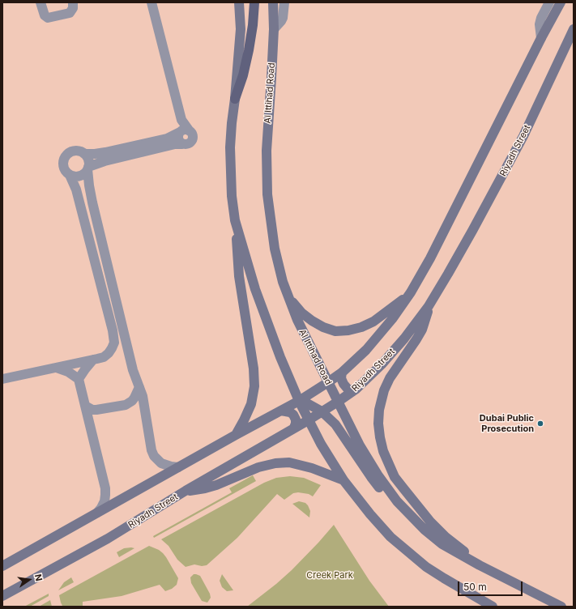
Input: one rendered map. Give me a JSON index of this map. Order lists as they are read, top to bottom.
{
  "streets": {
    "main road": ["Al Ittihad Road", "Riyadh Street"]
  },
  "crossings": [
    ["Al Ittihad Road", "Riyadh Street"]
  ],
  "parks": ["Creek Park"],
  "places": ["Dubai Public Prosecution"],
  "scale_bar": "50 m",
  "north": "right"
}
